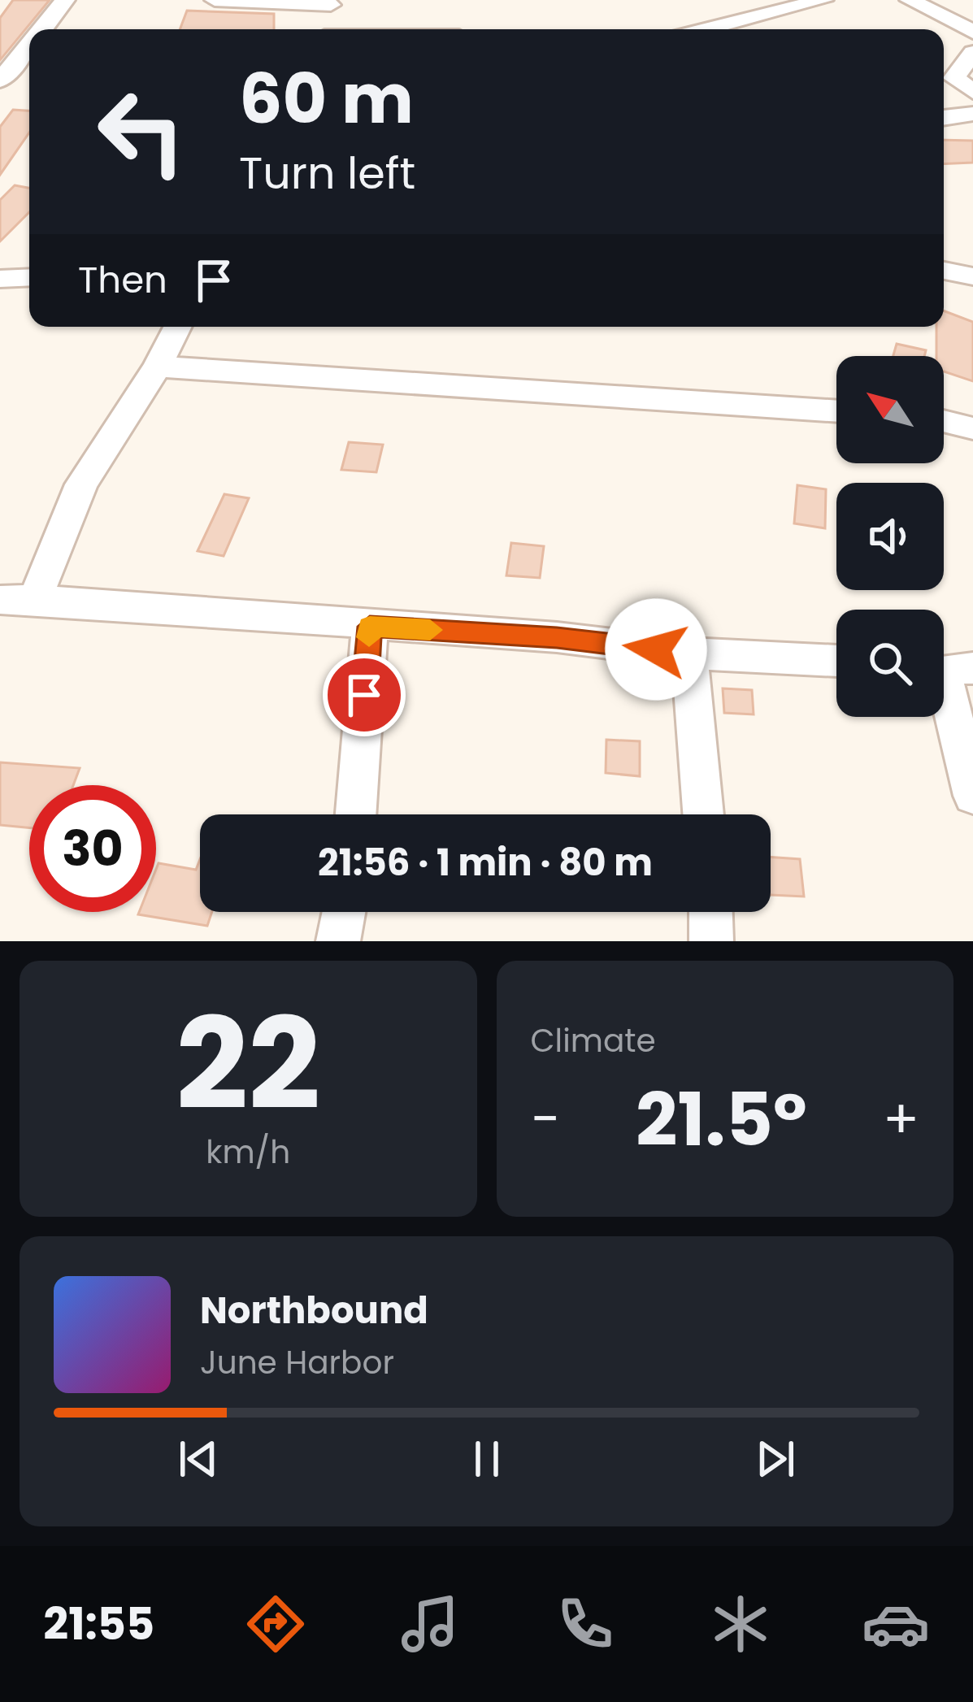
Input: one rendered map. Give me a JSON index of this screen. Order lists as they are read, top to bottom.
{
  "north": "top left",
  "page": {
    "turn": ["60 m", "Turn left"],
    "then": "Then",
    "limit": "30",
    "trip": "21:56 · 1 min · 80 m",
    "tile": [
      ["22", "km/h"],
      "Climate"
    ],
    "heat": ["−", "21.5°", "+"],
    "song": ["Northbound", "June Harbor"],
    "tabs": "21:55"
  }
}
